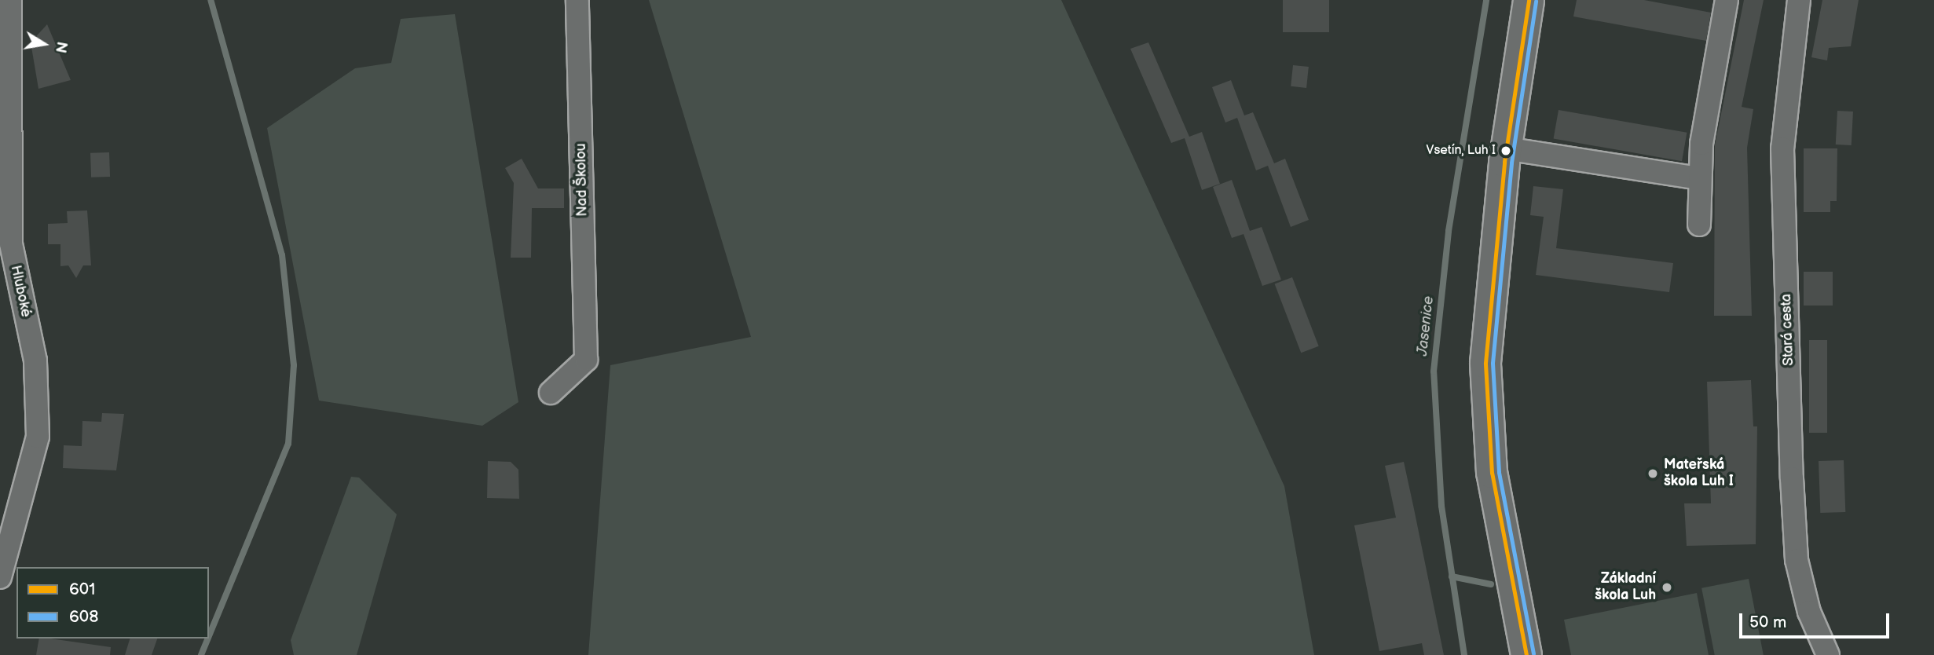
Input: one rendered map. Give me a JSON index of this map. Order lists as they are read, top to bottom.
{
  "streets": {
    "street": ["Nad Školou", "Hluboké", "Stará cesta"]
  },
  "water": ["Jasenice"],
  "places": ["Vsetín, Luh I", "Mateřská škola Luh I", "Základní škola Luh"],
  "lines": ["transit line 601", "transit line 608"],
  "legend": ["601", "608"],
  "scale_bar": "50 m",
  "north": "right"
}
